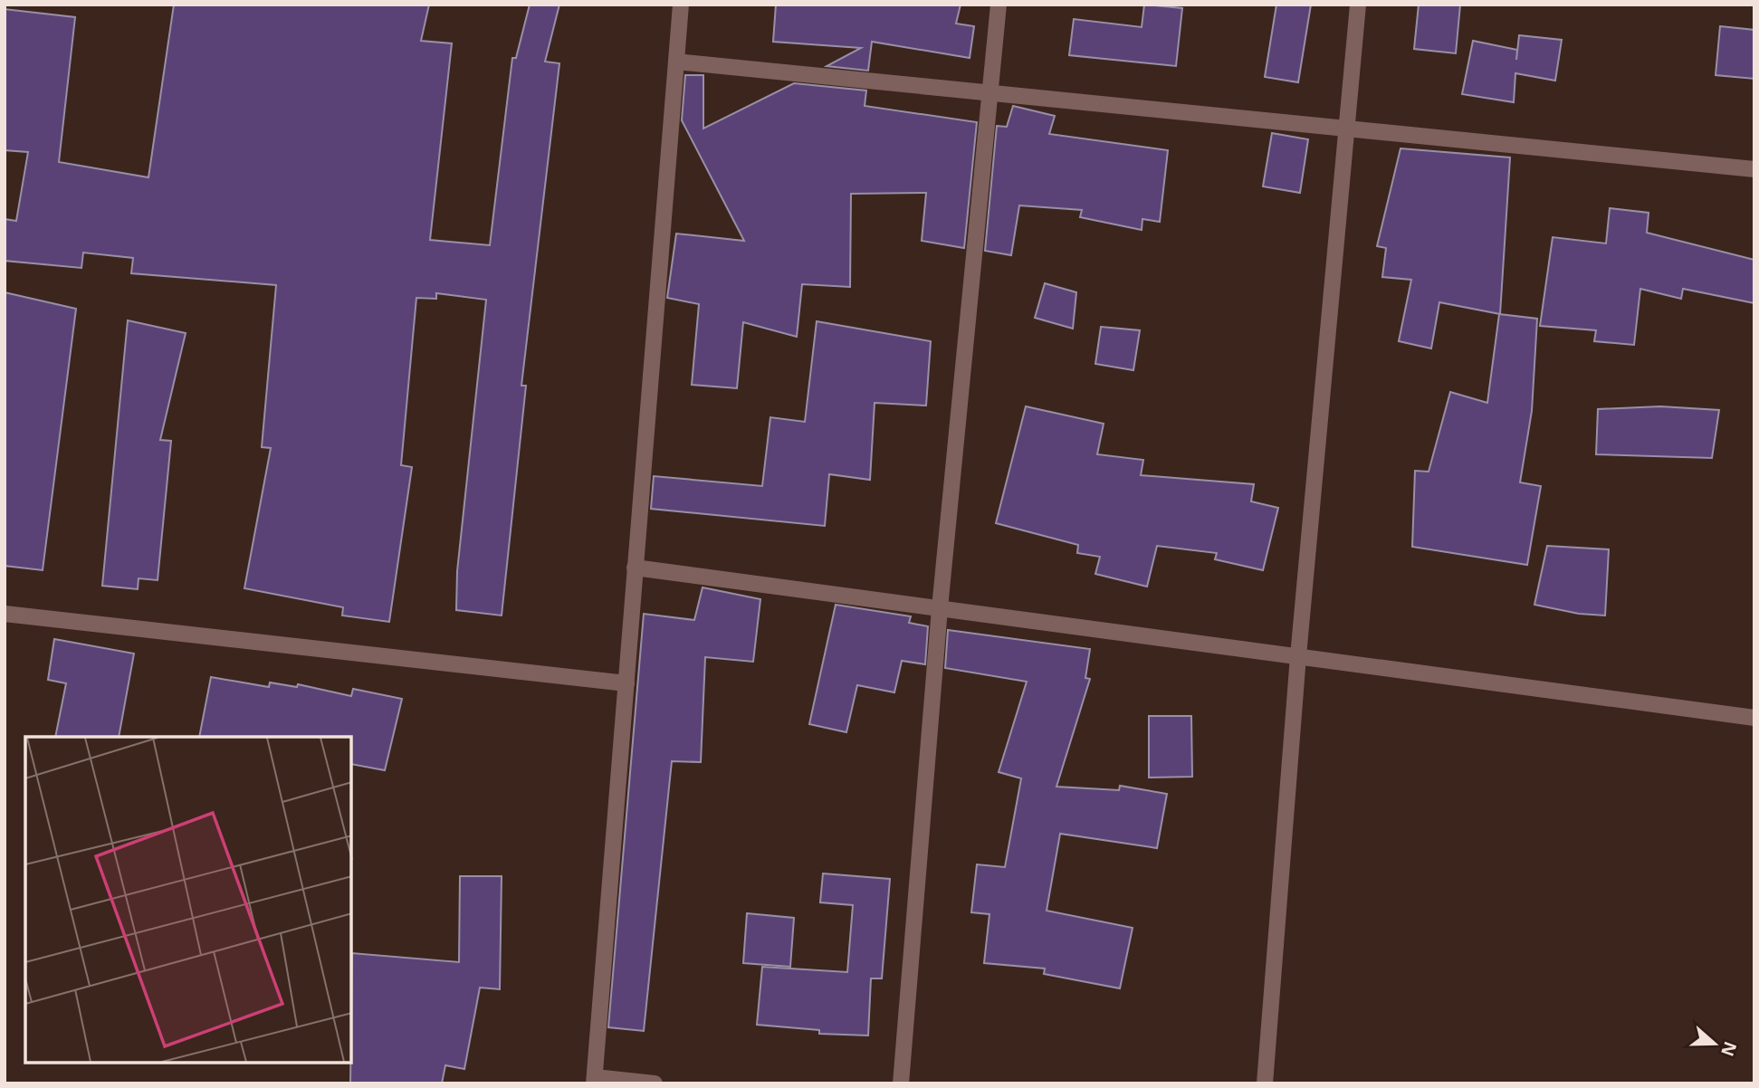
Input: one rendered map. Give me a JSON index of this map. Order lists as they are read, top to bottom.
{
  "north": "right"
}
